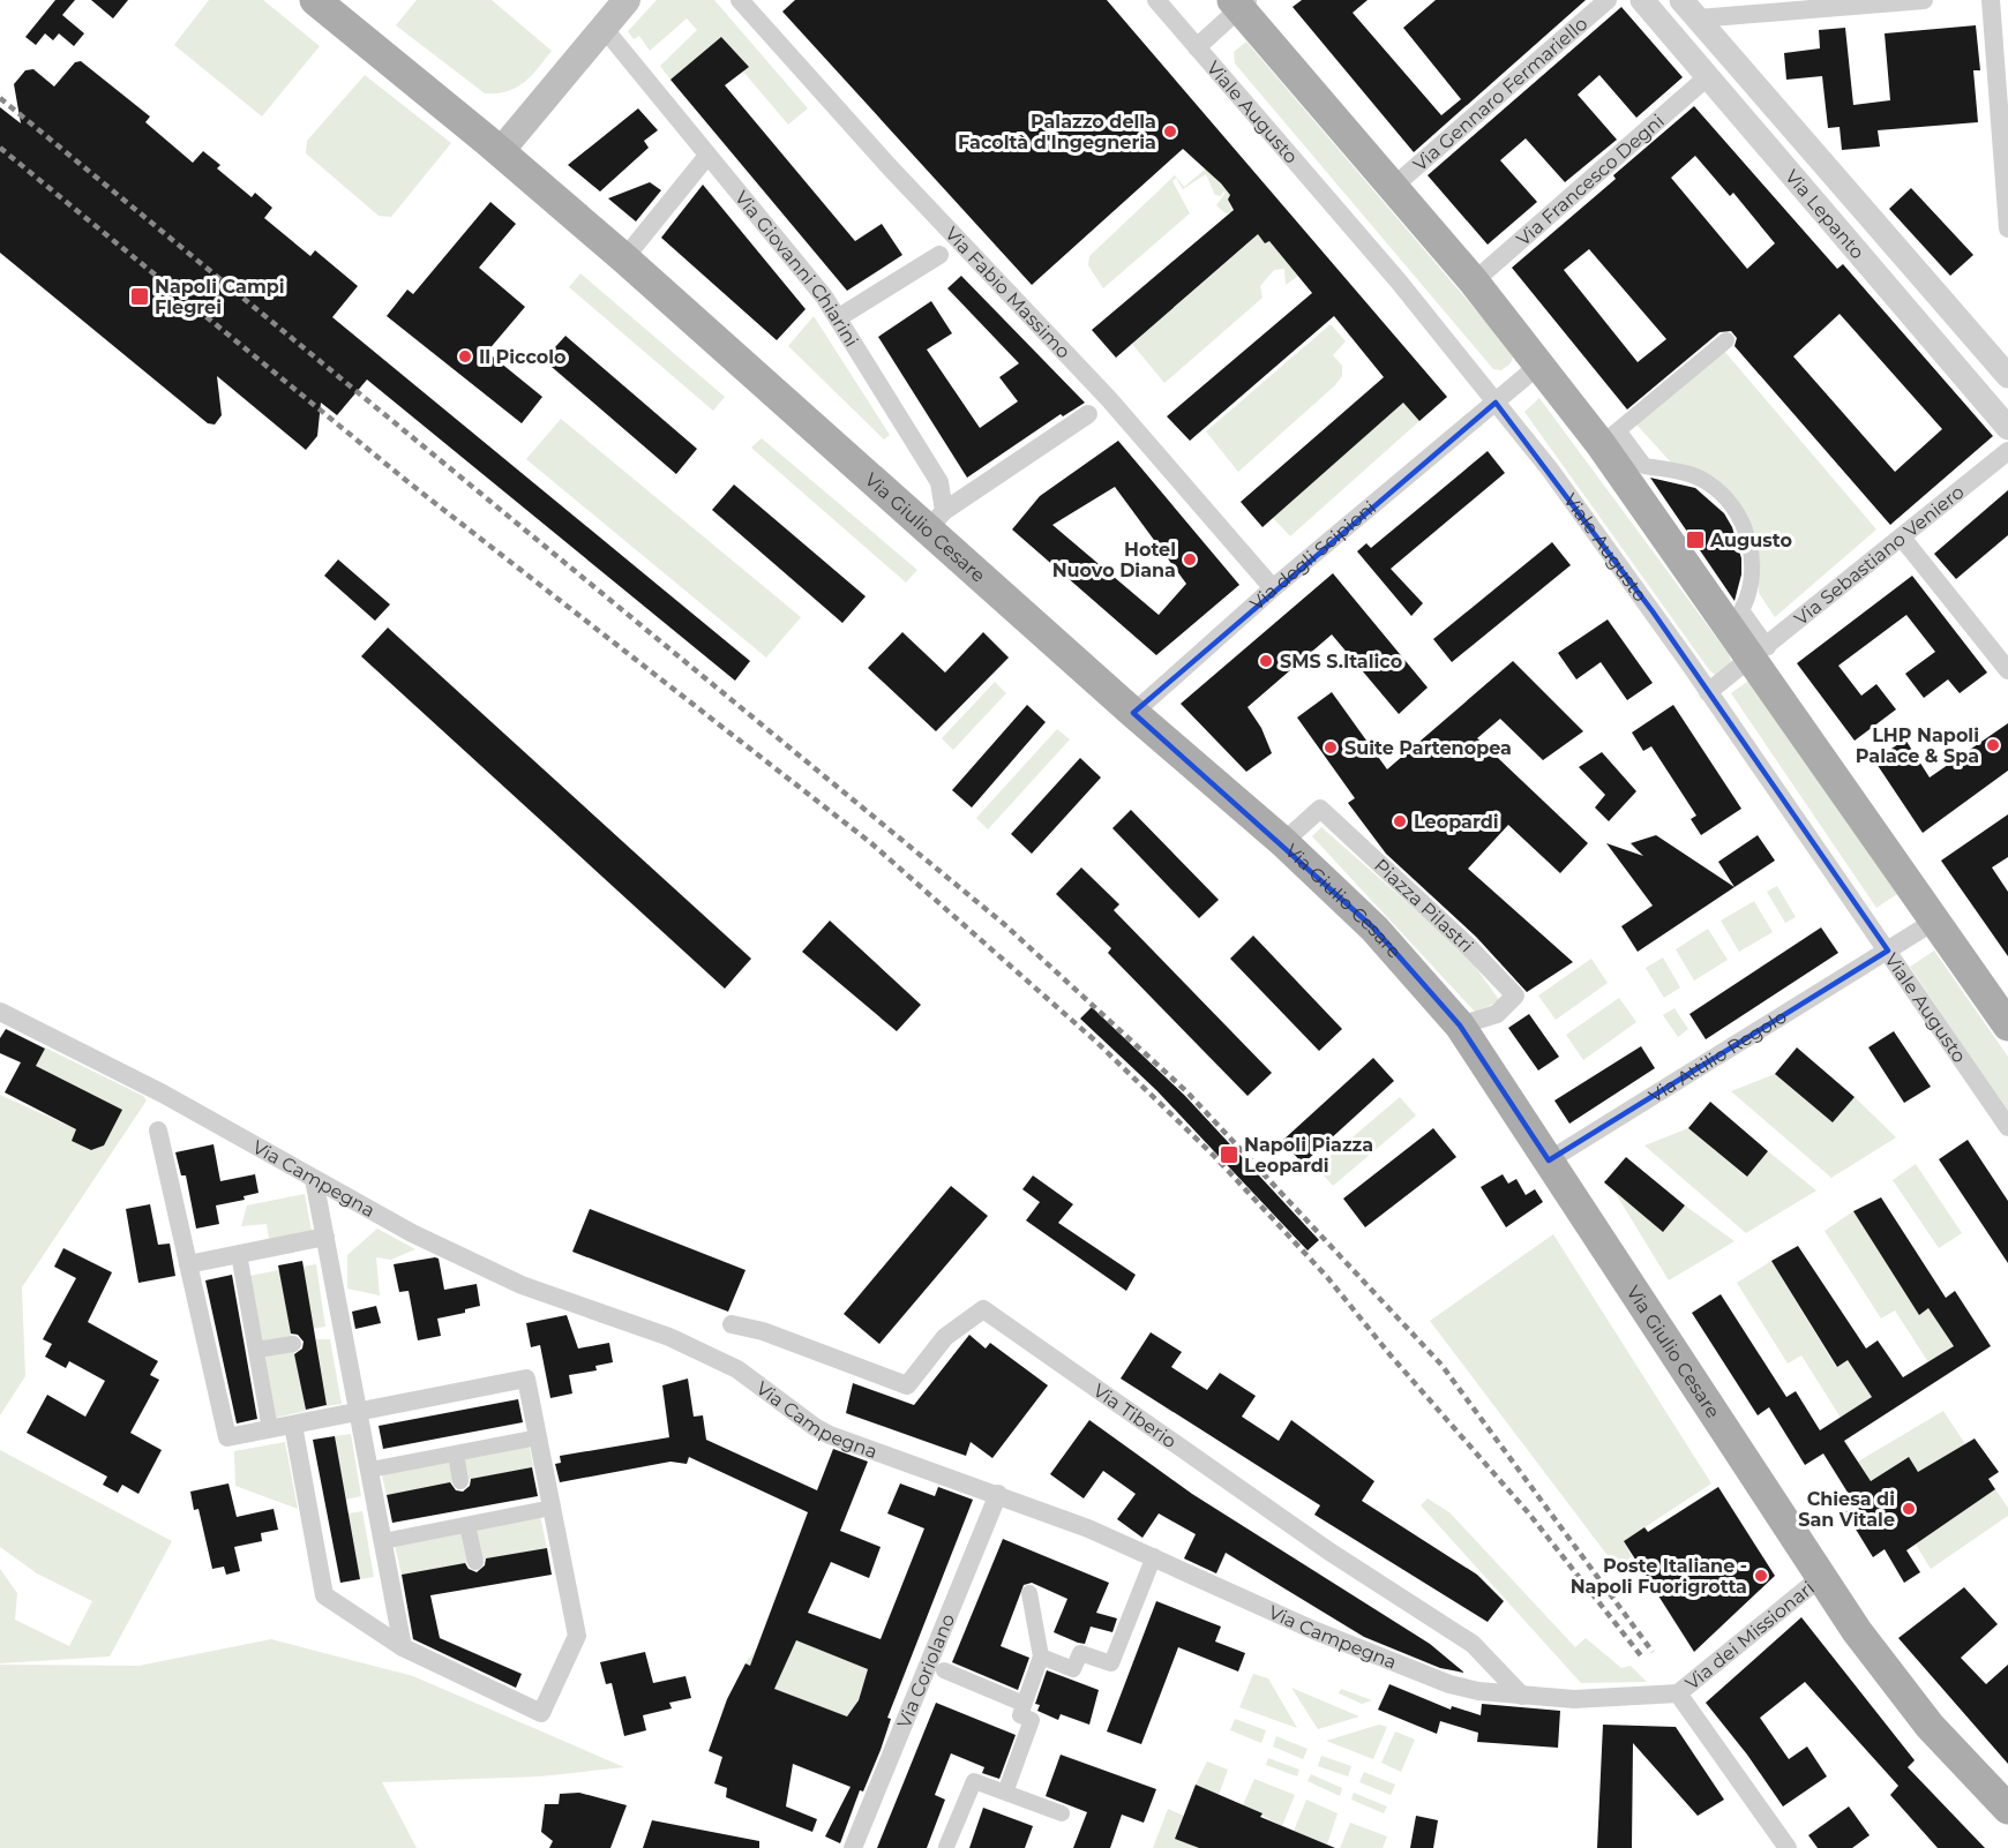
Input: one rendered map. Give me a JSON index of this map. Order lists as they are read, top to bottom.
{
  "streets": {
    "main road": ["Via Giulio Cesare"],
    "street": [
      "Via Gennaro Fermariello",
      "Viale Augusto",
      "Via Francesco Degni",
      "Via Lepanto",
      "Via Giovanni Chiarini",
      "Via Fabio Massimo",
      "Via Sebastiano Veniero",
      "Via degli Scipioni",
      "Piazza Pilastri",
      "Via Attilio Regolo",
      "Via Campegna",
      "Via Tiberio",
      "Via dei Missionari",
      "Via Coriolano"
    ]
  },
  "crossings": [
    ["Viale Augusto", "Via Sebastiano Veniero"],
    ["Viale Augusto", "Via degli Scipioni"],
    ["Viale Augusto", "Via Attilio Regolo"],
    ["Via Francesco Degni", "Via Lepanto"],
    ["Via Giovanni Chiarini", "Via Giulio Cesare"],
    ["Via Fabio Massimo", "Via degli Scipioni"],
    ["Via Giulio Cesare", "Via degli Scipioni"],
    ["Via Giulio Cesare", "Piazza Pilastri"],
    ["Via Giulio Cesare", "Via Attilio Regolo"],
    ["Via Giulio Cesare", "Via dei Missionari"],
    ["Via Campegna", "Via Tiberio"],
    ["Via Campegna", "Via dei Missionari"],
    ["Via Campegna", "Via Coriolano"]
  ],
  "places": {
    "other": [
      "Palazzo della Facoltà d'Ingegneria",
      "Il Piccolo",
      "Hotel Nuovo Diana",
      "SMS S.Italico",
      "LHP Napoli Palace & Spa",
      "Suite Partenopea",
      "Leopardi",
      "Chiesa di San Vitale",
      "Poste Italiane - Napoli Fuorigrotta"
    ],
    "transit": ["Napoli Campi Flegrei", "Augusto", "Napoli Piazza Leopardi"]
  }
}
